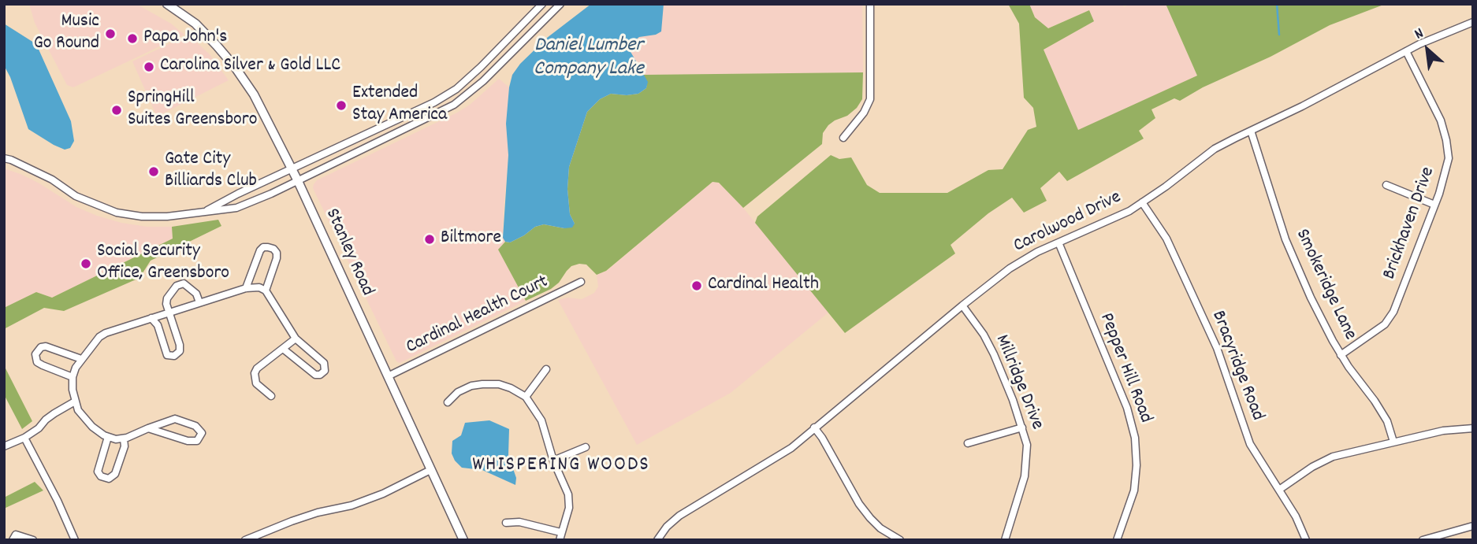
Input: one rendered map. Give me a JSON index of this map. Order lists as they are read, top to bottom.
{
  "streets": {
    "street": [
      "Carolwood Drive",
      "Brickhaven Drive",
      "Stanley Road",
      "Smokeridge Lane",
      "Cardinal Health Court",
      "Bracyridge Road",
      "Pepper Hill Road",
      "Millridge Drive"
    ]
  },
  "crossings": [
    ["Carolwood Drive", "Brickhaven Drive"],
    ["Carolwood Drive", "Smokeridge Lane"],
    ["Carolwood Drive", "Bracyridge Road"],
    ["Carolwood Drive", "Pepper Hill Road"],
    ["Carolwood Drive", "Millridge Drive"],
    ["Brickhaven Drive", "Smokeridge Lane"],
    ["Stanley Road", "Cardinal Health Court"]
  ],
  "districts": ["WHISPERING WOODS"],
  "water": ["Daniel Lumber Company Lake"],
  "places": [
    "Music Go Round",
    "Papa John's",
    "Carolina Silver & Gold LLC",
    "Extended Stay America",
    "SpringHill Suites Greensboro",
    "Gate City Billiards Club",
    "Biltmore",
    "Social Security Office, Greensboro",
    "Cardinal Health"
  ],
  "north": "top left"
}
